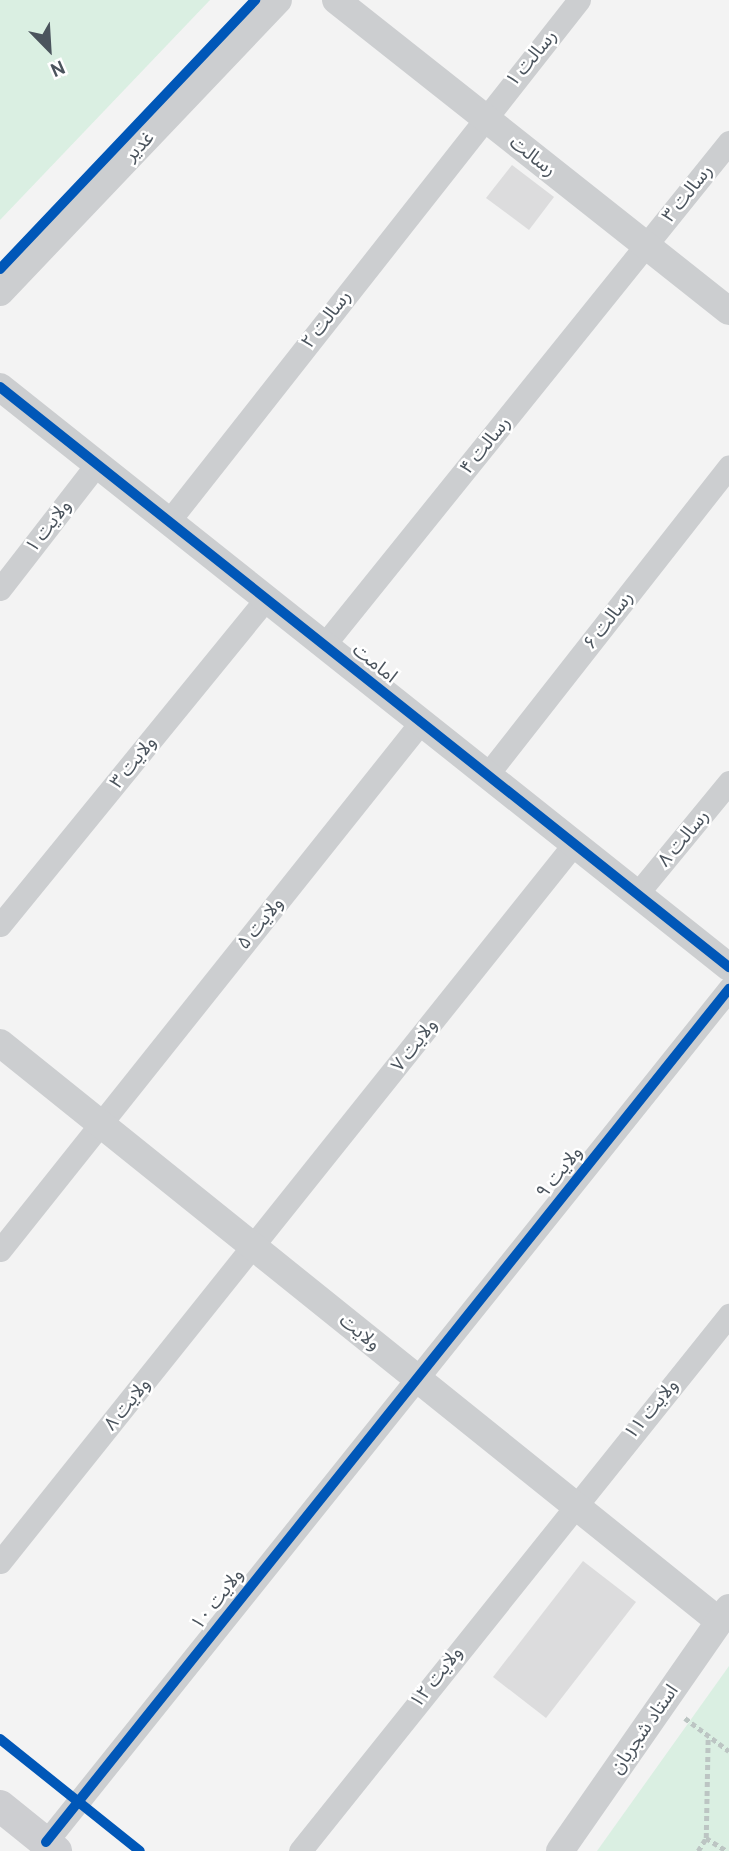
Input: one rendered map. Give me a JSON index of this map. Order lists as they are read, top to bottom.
{
  "streets": {
    "street": [
      "رسالت ۱",
      "غدیر",
      "رسالت",
      "رسالت ۳",
      "رسالت ۲",
      "رسالت ۴",
      "ولایت ۱",
      "رسالت ۶",
      "امامت",
      "ولایت ۳",
      "رسالت ۸",
      "ولایت ۵",
      "ولایت ۷",
      "ولایت ۹",
      "ولایت",
      "ولایت ۸",
      "ولایت ۱۱",
      "ولایت ۱۰",
      "ولایت ۱۲",
      "استاد شجریان"
    ]
  },
  "crossings": [
    ["رسالت ۱", "رسالت"],
    ["رسالت ۱", "رسالت ۲"],
    ["رسالت", "رسالت ۳"],
    ["رسالت", "رسالت ۲"],
    ["رسالت", "رسالت ۴"],
    ["رسالت ۳", "رسالت ۴"],
    ["رسالت ۲", "امامت"],
    ["رسالت ۴", "امامت"],
    ["ولایت ۱", "امامت"],
    ["رسالت ۶", "امامت"],
    ["امامت", "ولایت ۳"],
    ["امامت", "رسالت ۸"],
    ["امامت", "ولایت ۵"],
    ["امامت", "ولایت ۷"],
    ["ولایت ۵", "ولایت"],
    ["ولایت ۷", "ولایت"],
    ["ولایت ۷", "ولایت ۸"],
    ["ولایت ۹", "ولایت"],
    ["ولایت ۹", "ولایت ۱۰"],
    ["ولایت", "ولایت ۸"],
    ["ولایت", "ولایت ۱۱"],
    ["ولایت", "ولایت ۱۰"],
    ["ولایت", "ولایت ۱۲"],
    ["ولایت", "استاد شجریان"],
    ["ولایت ۱۱", "ولایت ۱۲"]
  ],
  "north": "bottom right"
}
